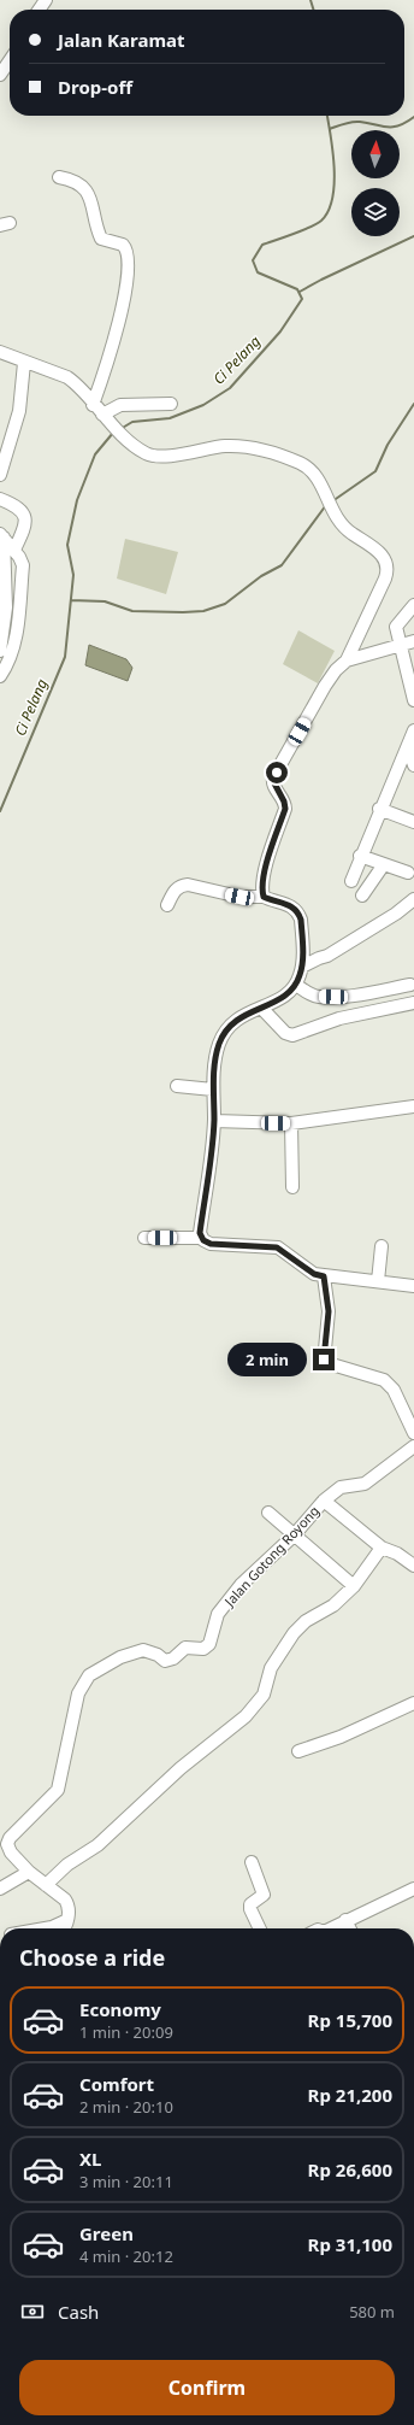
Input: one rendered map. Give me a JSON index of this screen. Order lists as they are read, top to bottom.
{
  "streets": {
    "street": ["Jalan Gotong Royong"]
  },
  "water": ["Ci Pelang"],
  "north": "top",
  "page": {
    "banner": ["Jalan Karamat", "Drop-off"],
    "bubble": "2 min",
    "heading": "Choose a ride",
    "list": [
      {
        "name": "Economy",
        "note": "1 min · 20:09",
        "value": "Rp 15,700"
      },
      {
        "name": "Comfort",
        "note": "2 min · 20:10",
        "value": "Rp 21,200"
      },
      {
        "name": "XL",
        "note": "3 min · 20:11",
        "value": "Rp 26,600"
      },
      {
        "name": "Green",
        "note": "4 min · 20:12",
        "value": "Rp 31,100"
      }
    ],
    "pay": ["Cash", "580 m"],
    "buttons": "Confirm"
  }
}
